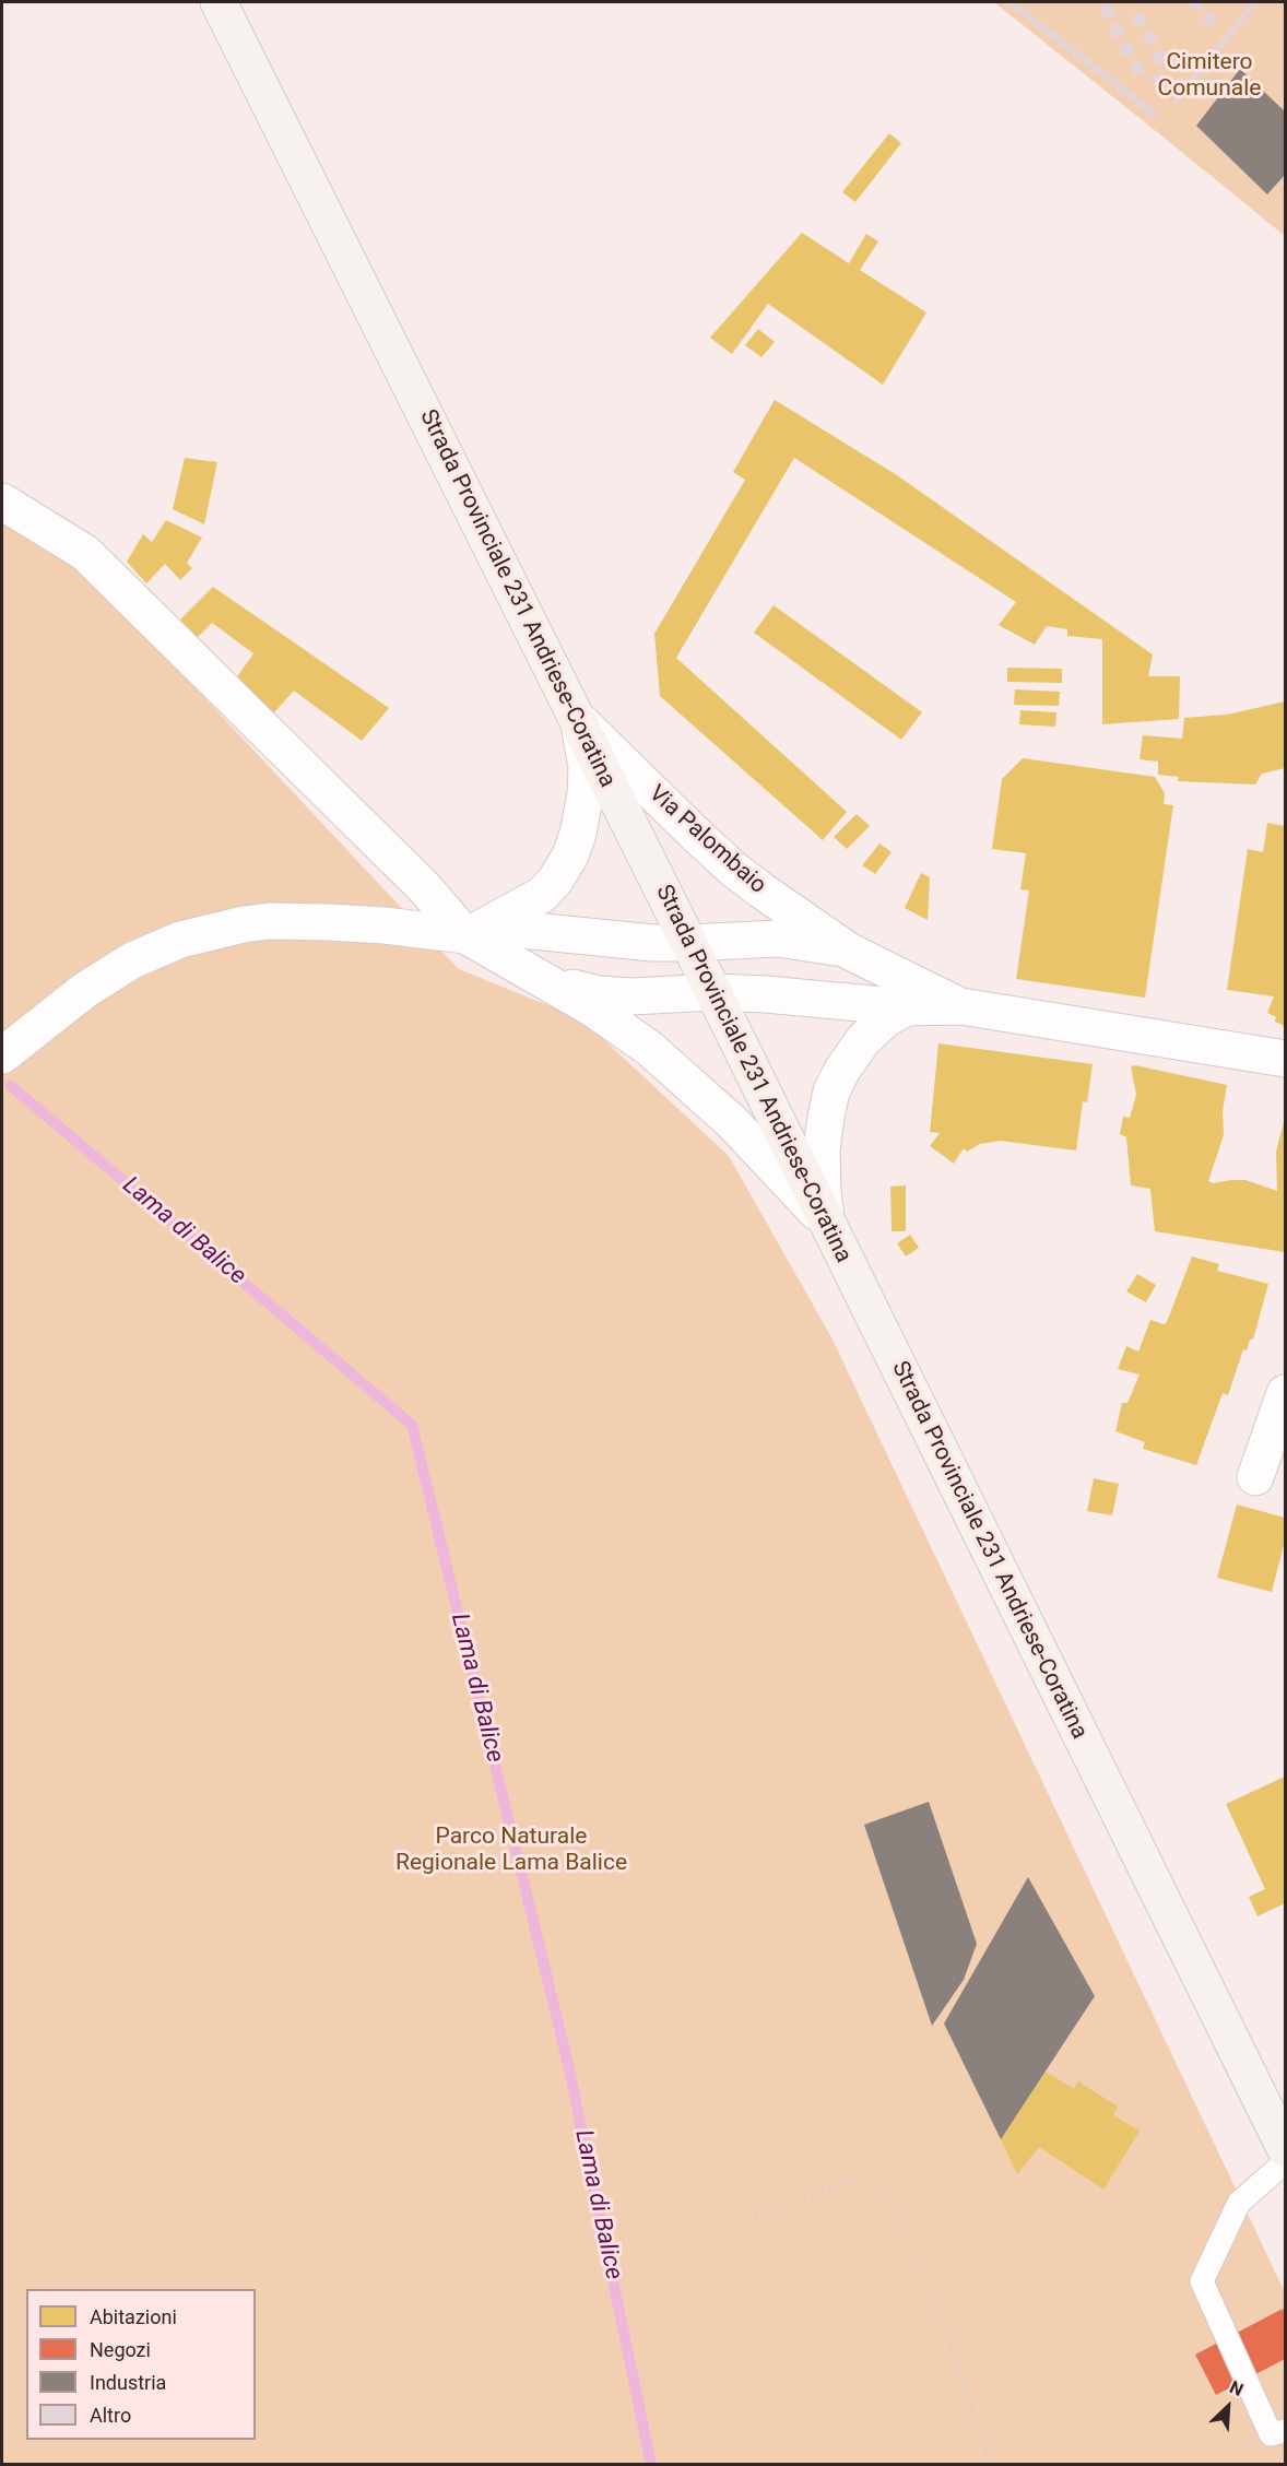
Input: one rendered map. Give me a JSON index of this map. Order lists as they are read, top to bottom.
{
  "streets": {
    "main road": ["Strada Provinciale 231 Andriese-Coratina"],
    "street": ["Via Palombaio"]
  },
  "crossings": [
    ["Strada Provinciale 231 Andriese-Coratina", "Via Palombaio"]
  ],
  "water": ["Lama di Balice"],
  "parks": ["Cimitero Comunale", "Parco Naturale Regionale Lama Balice"],
  "legend": [
    "Abitazioni",
    "Negozi",
    "Industria",
    "Altro"
  ],
  "north": "top right"
}
